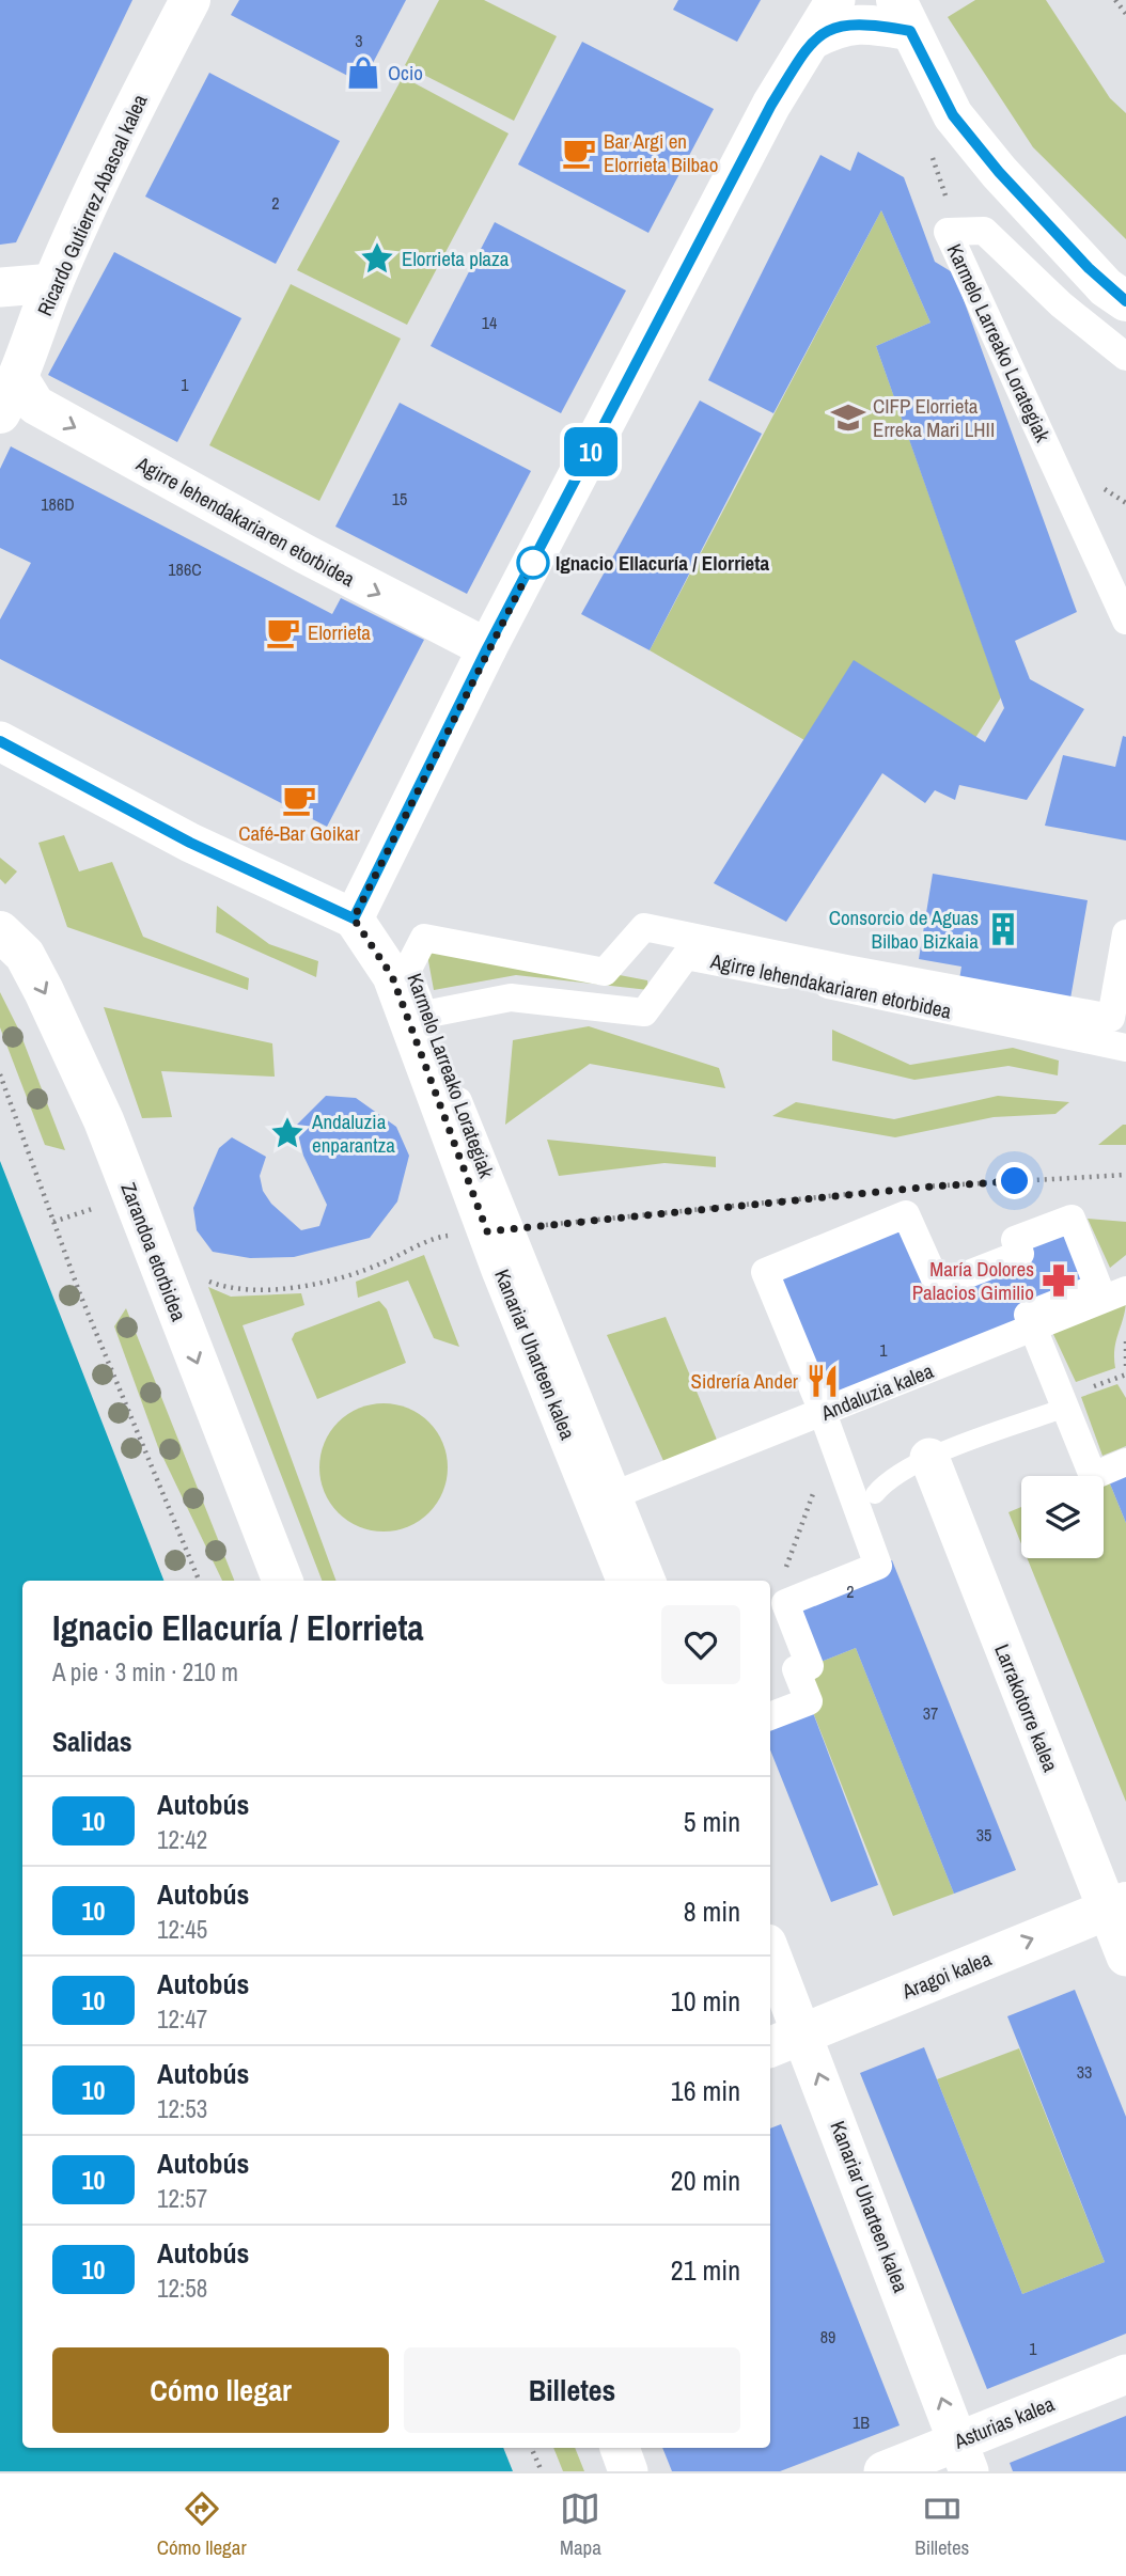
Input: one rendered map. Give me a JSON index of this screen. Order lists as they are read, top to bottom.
{
  "streets": {
    "main road": ["Ricardo Gutierrez Abascal kalea", "Zarandoa etorbidea", "Aragoi kalea"],
    "street": [
      "Karmelo Larreako Lorategiak",
      "Agirre lehendakariaren etorbidea",
      "Kanariar Uharteen kalea",
      "Andaluzia kalea",
      "Larrakotorre kalea",
      "Asturias kalea"
    ]
  },
  "crossings": [
    ["Ricardo Gutierrez Abascal kalea", "Agirre lehendakariaren etorbidea"],
    ["Karmelo Larreako Lorategiak", "Kanariar Uharteen kalea"],
    ["Kanariar Uharteen kalea", "Aragoi kalea"],
    ["Kanariar Uharteen kalea", "Asturias kalea"],
    ["Larrakotorre kalea", "Aragoi kalea"]
  ],
  "one_way": ["Zarandoa etorbidea", "Kanariar Uharteen kalea", "Aragoi kalea"],
  "places": {
    "shop": ["Ocio"],
    "cafe": ["Bar Argi en Elorrieta Bilbao", "Elorrieta", "Café-Bar Goikar"],
    "place": ["Elorrieta plaza", "Andaluzia enparantza"],
    "school or university": ["CIFP Elorrieta Erreka Mari LHII"],
    "other": ["Ignacio Ellacuría / Elorrieta"],
    "building": ["Consorcio de Aguas Bilbao Bizkaia"],
    "pharmacy": ["María Dolores Palacios Gimilio"],
    "restaurant": ["Sidrería Ander"]
  },
  "lines": ["bus line 10"],
  "house_numbers": [
    "3",
    "2",
    "14",
    "1",
    "15",
    "186D",
    "186C",
    "1",
    "2",
    "37",
    "35",
    "33",
    "89",
    "1",
    "1B"
  ],
  "page": {
    "on_map": "10",
    "heading": [
      ["Ignacio Ellacuría / Elorrieta", "A pie · 3 min · 210 m"],
      "Salidas"
    ],
    "list": [
      {
        "mark": "10",
        "name": "Autobús",
        "note": "12:42",
        "value": "5 min"
      },
      {
        "mark": "10",
        "name": "Autobús",
        "note": "12:45",
        "value": "8 min"
      },
      {
        "mark": "10",
        "name": "Autobús",
        "note": "12:47",
        "value": "10 min"
      },
      {
        "mark": "10",
        "name": "Autobús",
        "note": "12:53",
        "value": "16 min"
      },
      {
        "mark": "10",
        "name": "Autobús",
        "note": "12:57",
        "value": "20 min"
      },
      {
        "mark": "10",
        "name": "Autobús",
        "note": "12:58",
        "value": "21 min"
      }
    ],
    "buttons": ["Cómo llegar", "Billetes"],
    "tabs": ["Cómo llegar", "Mapa", "Billetes"]
  }
}
